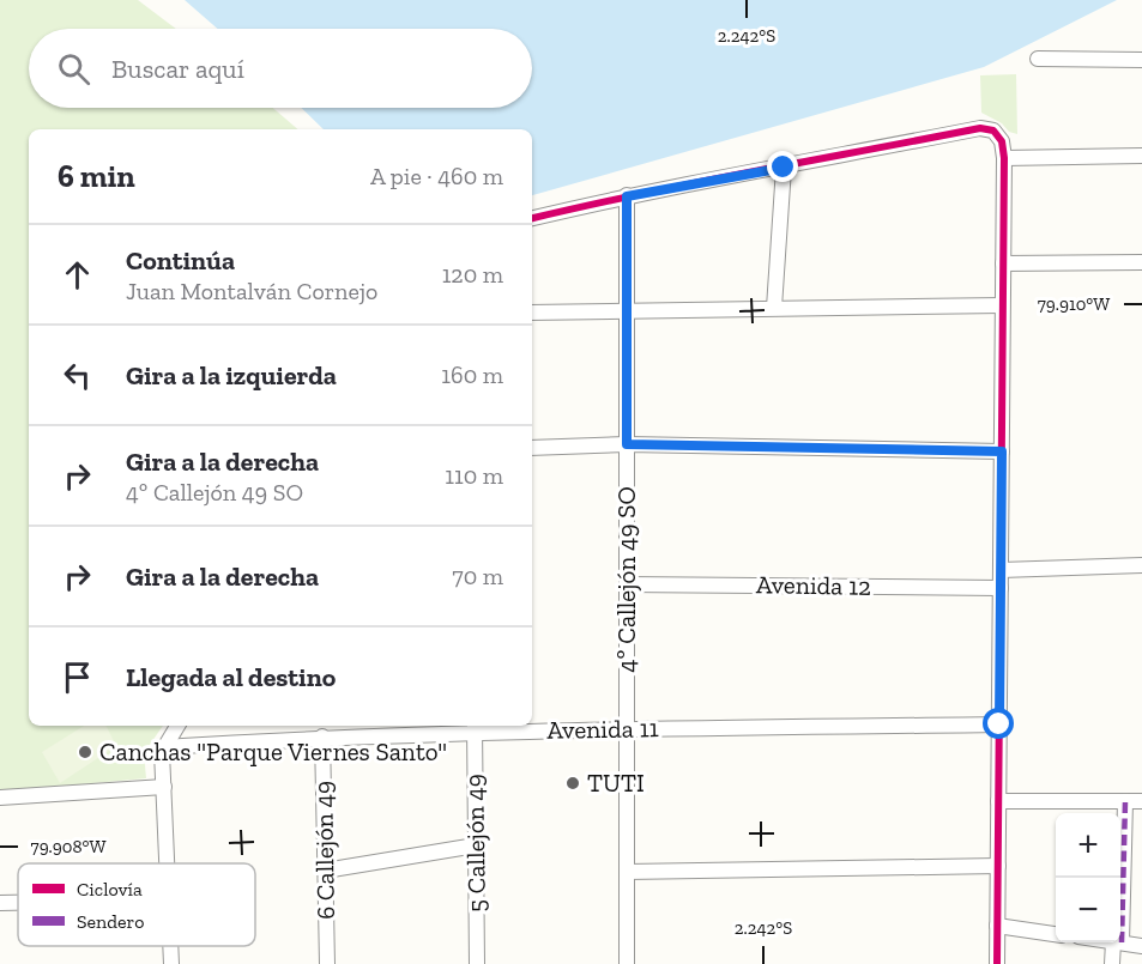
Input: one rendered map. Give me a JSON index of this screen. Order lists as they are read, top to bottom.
{
  "streets": {
    "street": [
      "4º Callejón 49 SO",
      "Avenida 12",
      "Avenida 11",
      "5 Callejón 49",
      "6 Callejón 49"
    ]
  },
  "crossings": [
    ["4º Callejón 49 SO", "Avenida 12"],
    ["4º Callejón 49 SO", "Avenida 11"],
    ["Avenida 11", "5 Callejón 49"],
    ["Avenida 11", "6 Callejón 49"]
  ],
  "places": ["Canchas \"Parque Viernes Santo\"", "TUTI"],
  "legend": ["Ciclovía", "Sendero"],
  "page": {
    "search": "Buscar aquí",
    "heading": ["6 min", "A pie · 460 m"],
    "list": [
      ["Continúa", "Juan Montalván Cornejo", "120 m"],
      ["Gira a la izquierda", "160 m"],
      ["Gira a la derecha", "4º Callejón 49 SO", "110 m"],
      ["Gira a la derecha", "70 m"],
      "Llegada al destino"
    ],
    "map_buttons": ["+", "−"]
  },
  "coordinates": ["2.242°S", "79.910°W", "79.908°W"]
}
